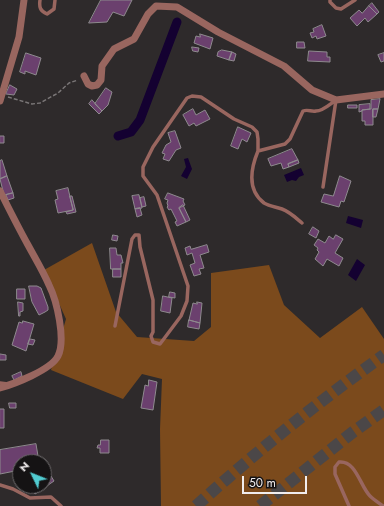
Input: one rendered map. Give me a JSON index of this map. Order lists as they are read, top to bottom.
{
  "scale_bar": "50 m",
  "north": "top left"
}
